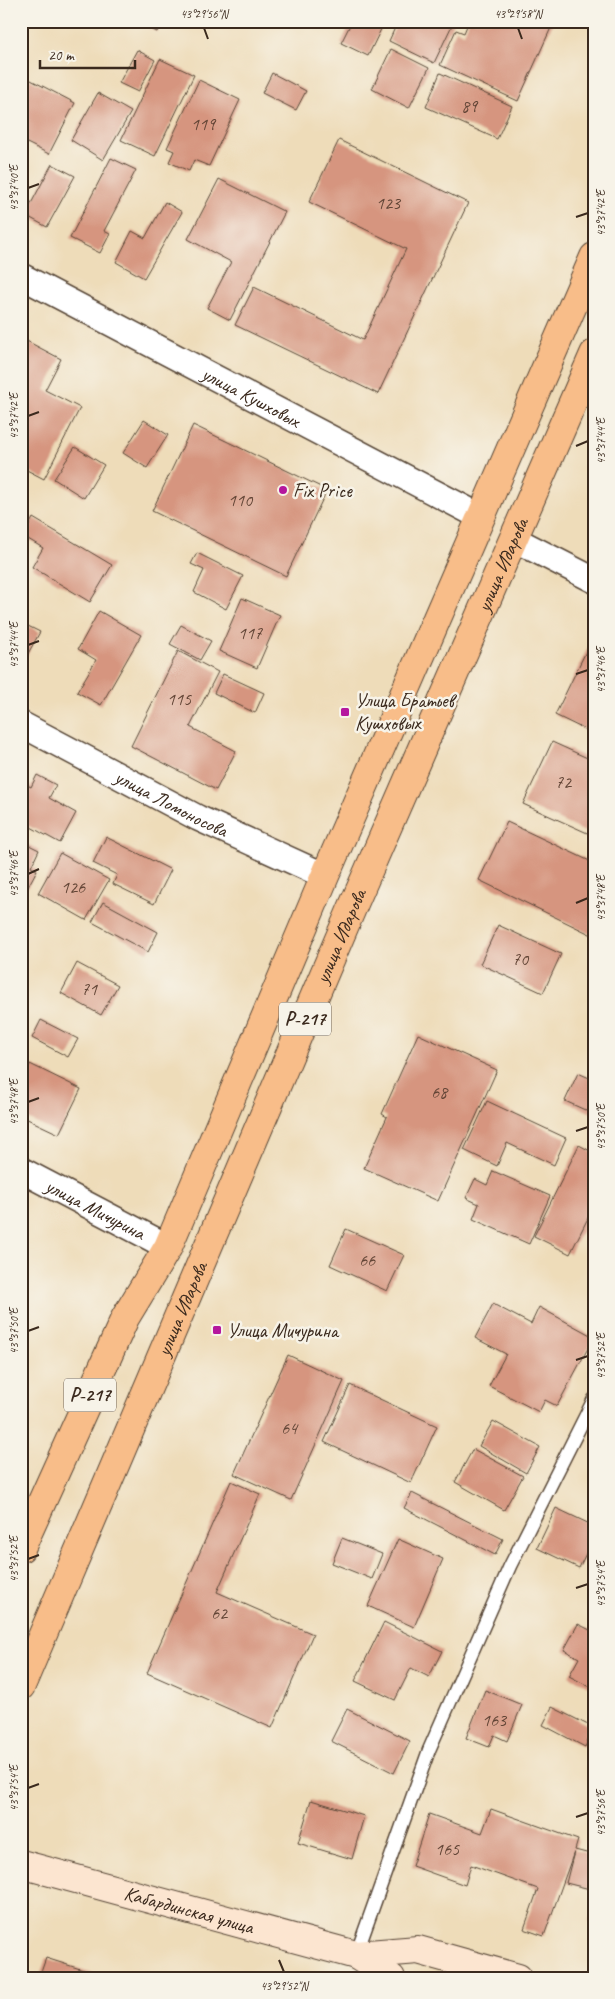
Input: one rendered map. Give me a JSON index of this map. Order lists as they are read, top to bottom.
{
  "streets": {
    "main road": ["улица Идарова", "Р-217", "Кабардинская улица"],
    "street": ["улица Кушховых", "улица Ломоносова", "улица Мичурина"]
  },
  "crossings": [
    ["улица Кушховых", "улица Идарова"],
    ["улица Идарова", "улица Ломоносова"],
    ["улица Идарова", "улица Мичурина"]
  ],
  "places": {
    "other": ["Fix Price"],
    "transit": ["Улица Братьев Кушховых", "Улица Мичурина"]
  },
  "house_numbers": [
    "89",
    "119",
    "123",
    "110",
    "117",
    "115",
    "72",
    "126",
    "70",
    "71",
    "68",
    "66",
    "64",
    "62",
    "163",
    "165"
  ],
  "scale_bar": "20 m",
  "coordinates": [
    "43°29'56\"N",
    "43°29'58\"N",
    "43°37'40\"E",
    "43°37'42\"E",
    "43°37'44\"E",
    "43°37'46\"E",
    "43°37'48\"E",
    "43°37'50\"E",
    "43°37'52\"E",
    "43°37'54\"E",
    "43°37'56\"E",
    "43°29'52\"N"
  ]
}
